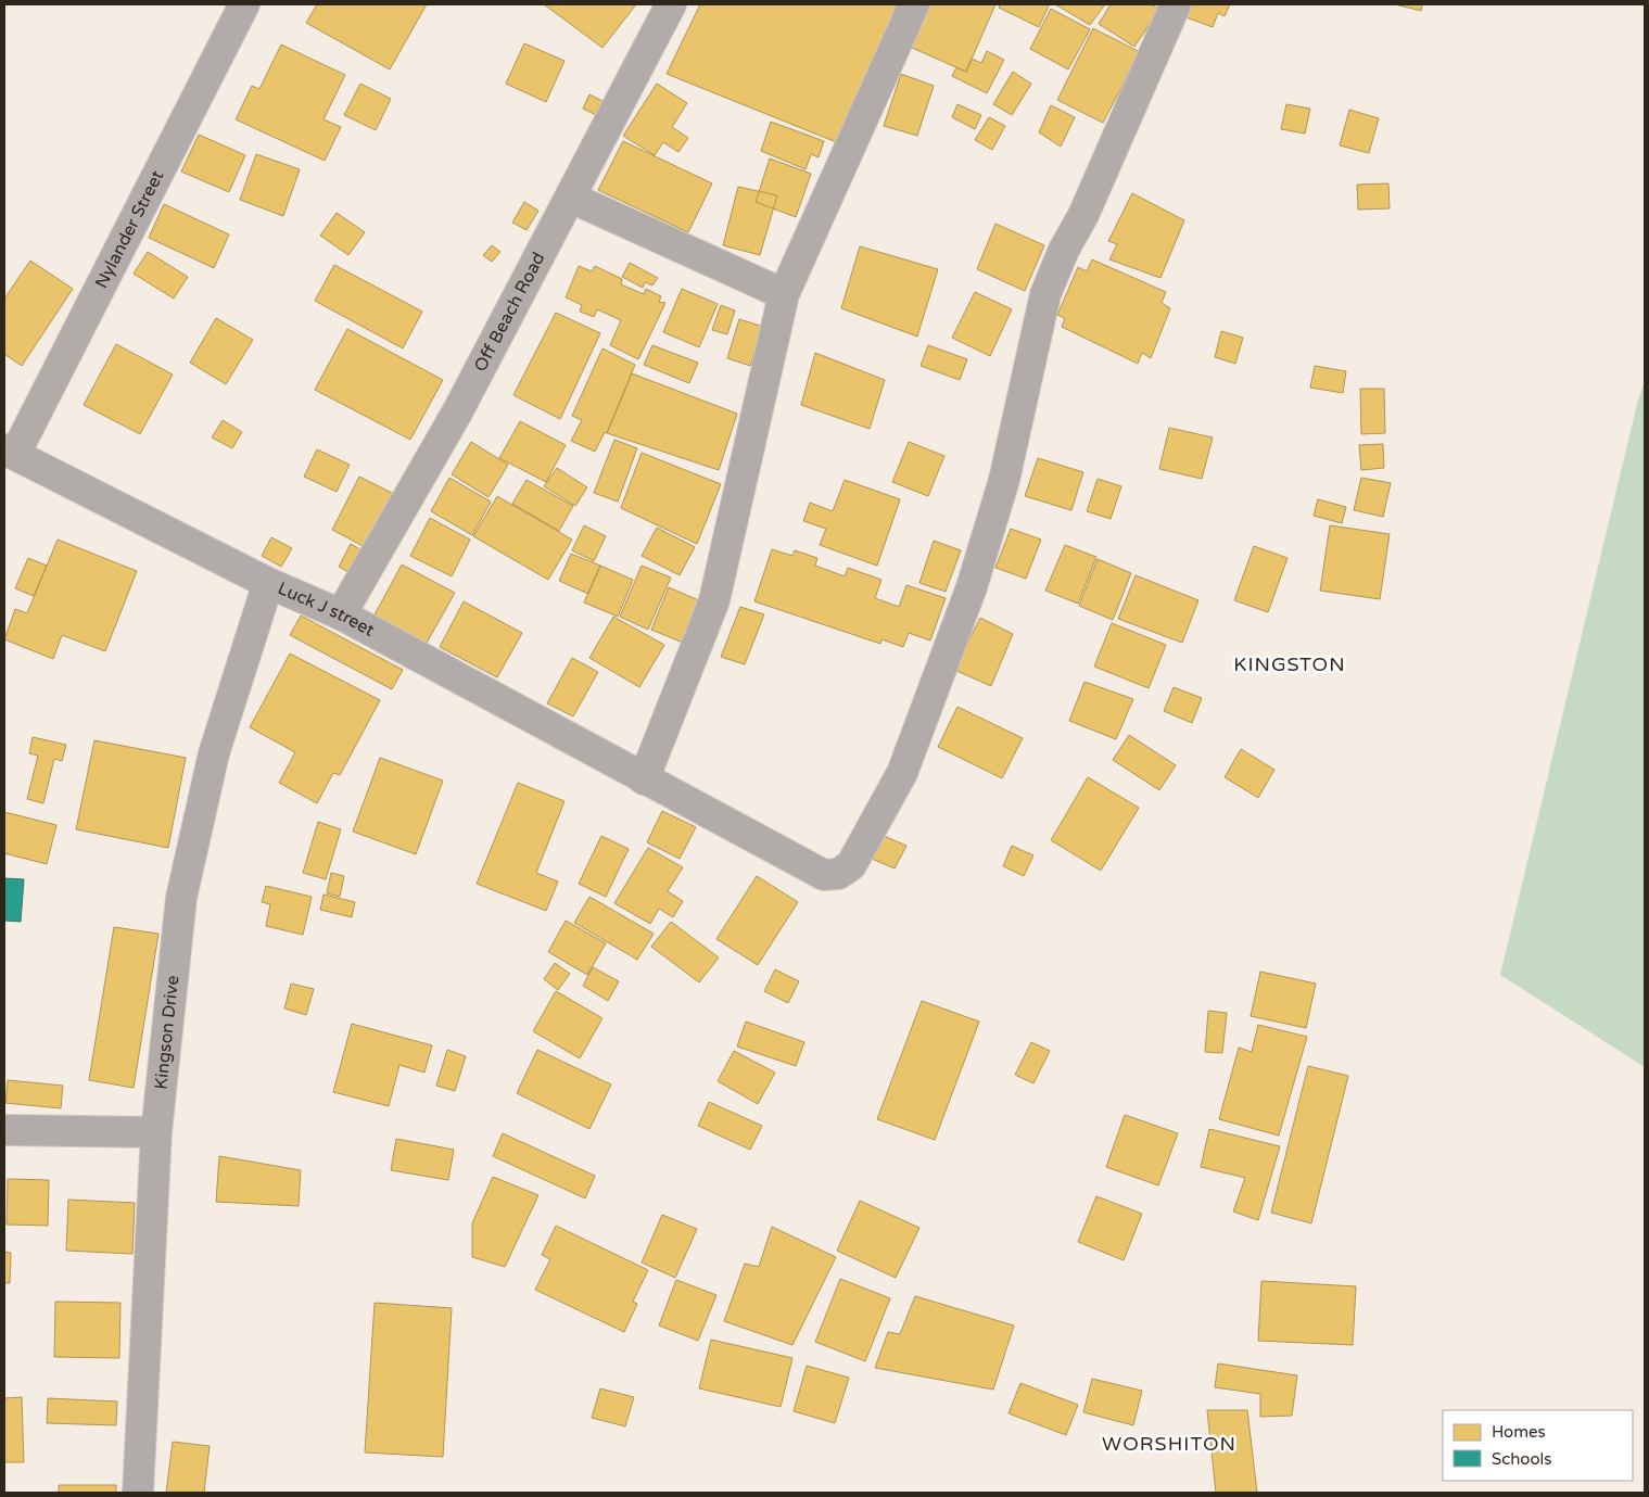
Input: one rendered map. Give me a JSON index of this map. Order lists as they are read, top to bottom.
{
  "streets": {
    "street": [
      "Nylander Street",
      "Off Beach Road",
      "Luck J street",
      "Kingson Drive"
    ]
  },
  "crossings": [
    ["Nylander Street", "Luck J street"],
    ["Off Beach Road", "Luck J street"],
    ["Luck J street", "Kingson Drive"]
  ],
  "districts": ["KINGSTON", "WORSHITON"],
  "legend": ["Homes", "Schools"]
}
